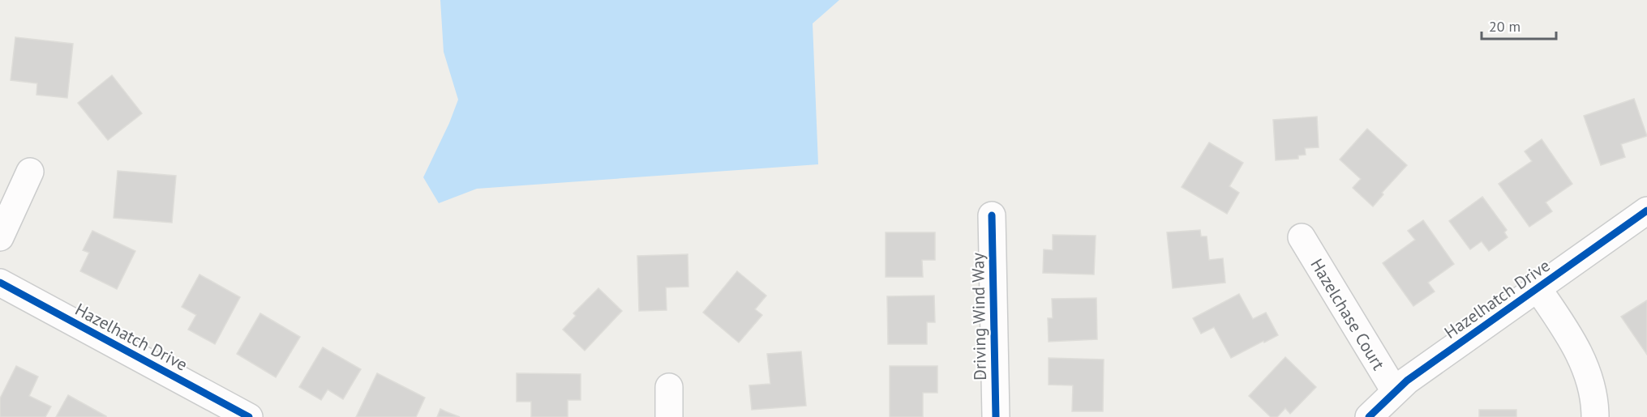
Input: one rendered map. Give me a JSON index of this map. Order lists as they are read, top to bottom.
{
  "streets": {
    "street": ["Hazelhatch Drive", "Hazelchase Court", "Driving Wind Way"]
  },
  "crossings": [
    ["Hazelhatch Drive", "Hazelchase Court"]
  ],
  "scale_bar": "20 m"
}
